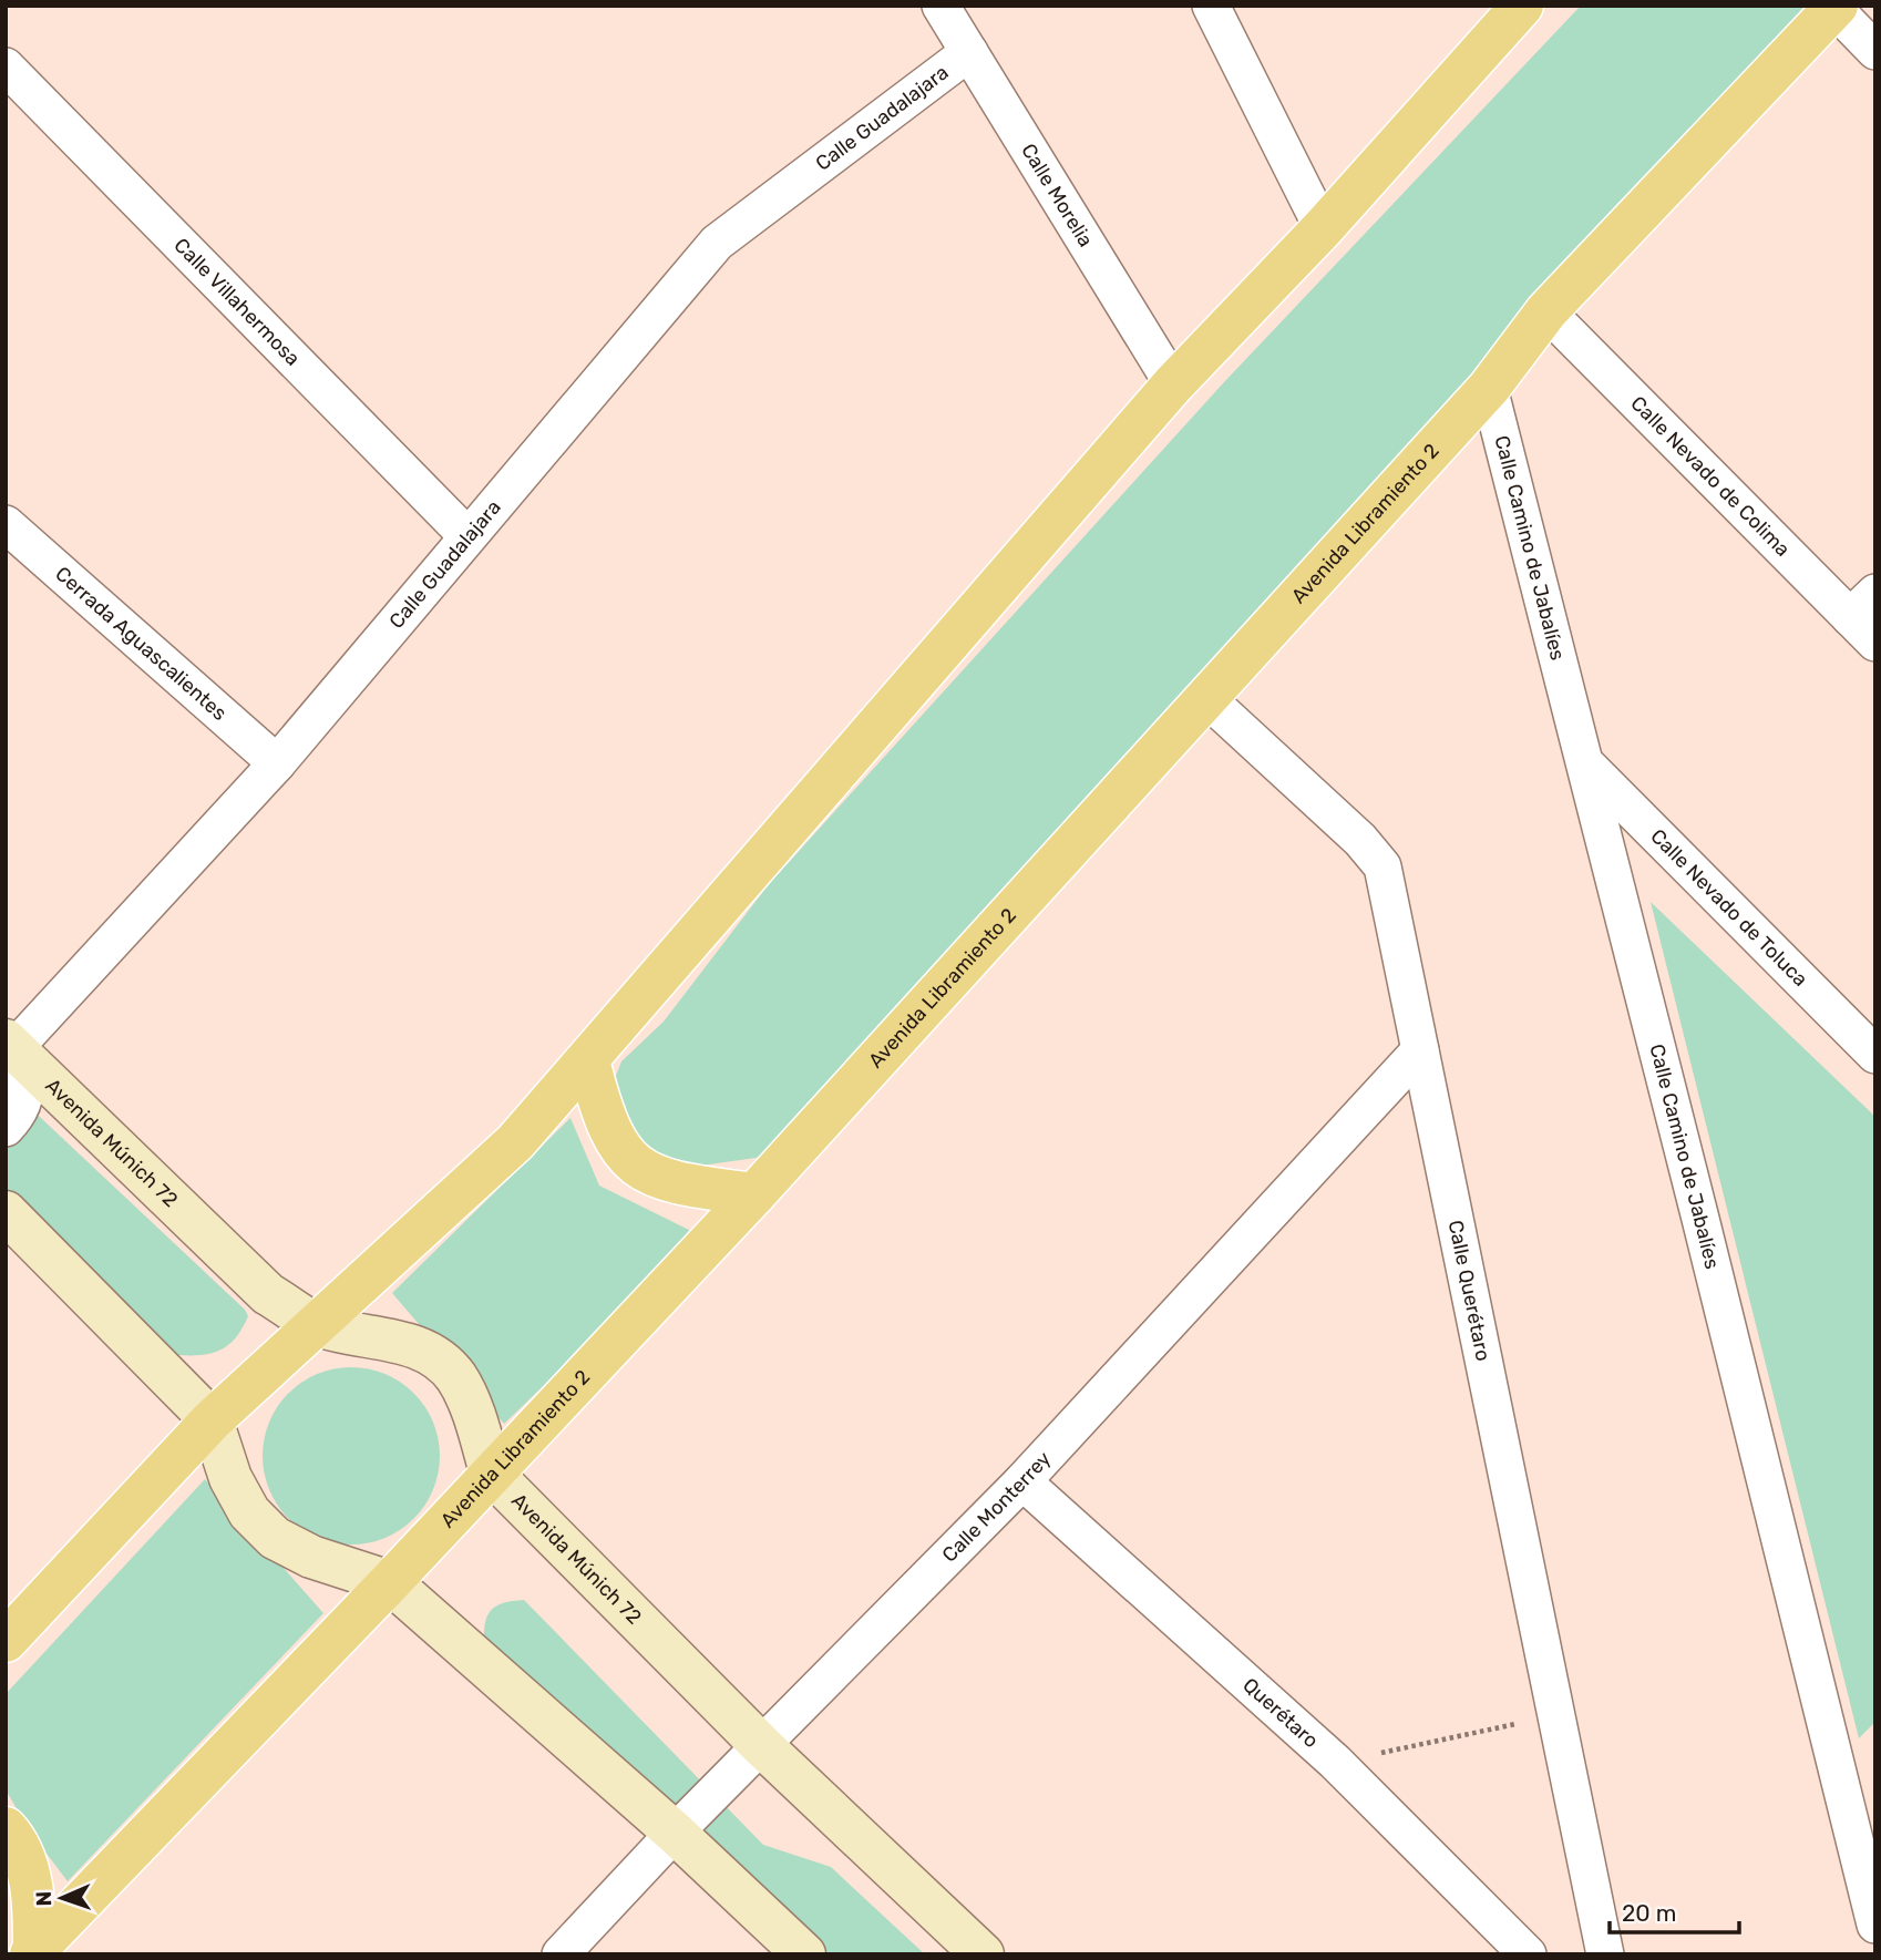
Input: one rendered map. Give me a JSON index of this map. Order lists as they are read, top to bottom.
{
  "streets": {
    "main road": ["Avenida Libramiento 2", "Avenida Múnich 72"],
    "street": [
      "Calle Guadalajara",
      "Calle Morelia",
      "Calle Villahermosa",
      "Calle Nevado de Colima",
      "Calle Camino de Jabalíes",
      "Cerrada Aguascalientes",
      "Calle Nevado de Toluca",
      "Calle Querétaro",
      "Calle Monterrey",
      "Querétaro"
    ]
  },
  "crossings": [
    ["Calle Guadalajara", "Calle Morelia"],
    ["Calle Guadalajara", "Calle Villahermosa"],
    ["Calle Guadalajara", "Cerrada Aguascalientes"],
    ["Calle Guadalajara", "Avenida Múnich 72"],
    ["Calle Nevado de Colima", "Avenida Libramiento 2"],
    ["Avenida Libramiento 2", "Calle Camino de Jabalíes"],
    ["Avenida Libramiento 2", "Avenida Múnich 72"],
    ["Avenida Libramiento 2", "Calle Querétaro"],
    ["Calle Camino de Jabalíes", "Calle Nevado de Toluca"],
    ["Avenida Múnich 72", "Calle Monterrey"],
    ["Calle Querétaro", "Calle Monterrey"],
    ["Calle Monterrey", "Querétaro"]
  ],
  "scale_bar": "20 m",
  "north": "left"
}
